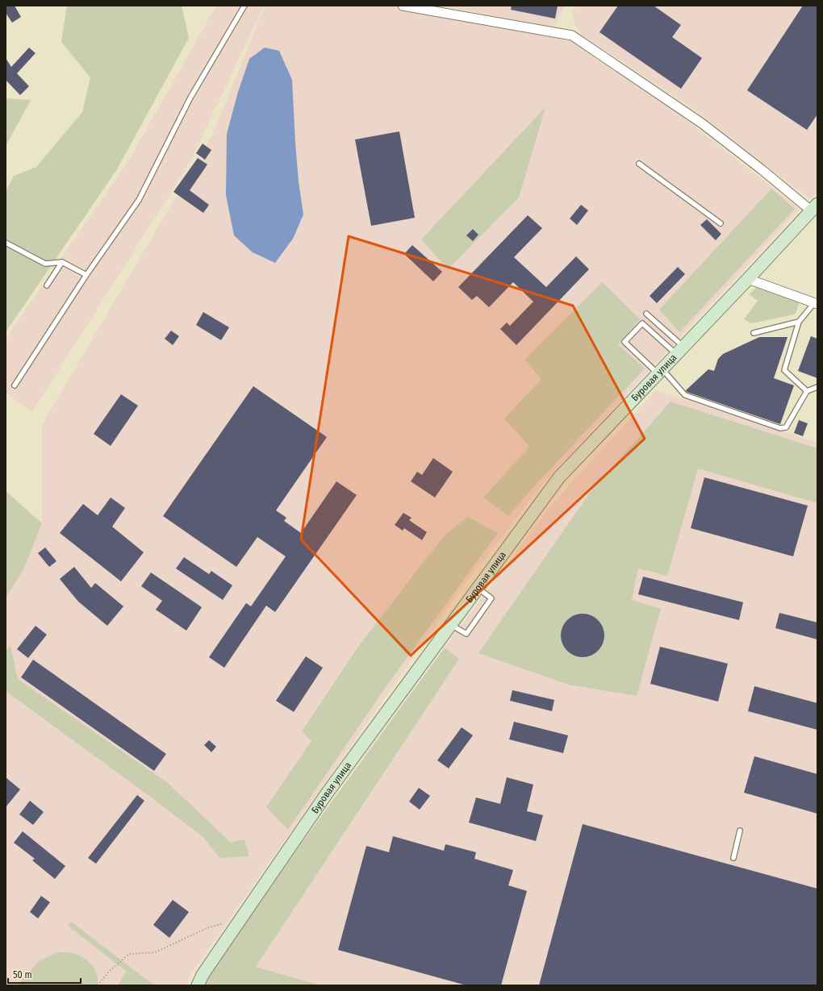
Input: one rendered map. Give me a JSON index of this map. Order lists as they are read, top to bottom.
{
  "streets": {
    "main road": ["Буровая улица"]
  },
  "scale_bar": "50 m"
}
